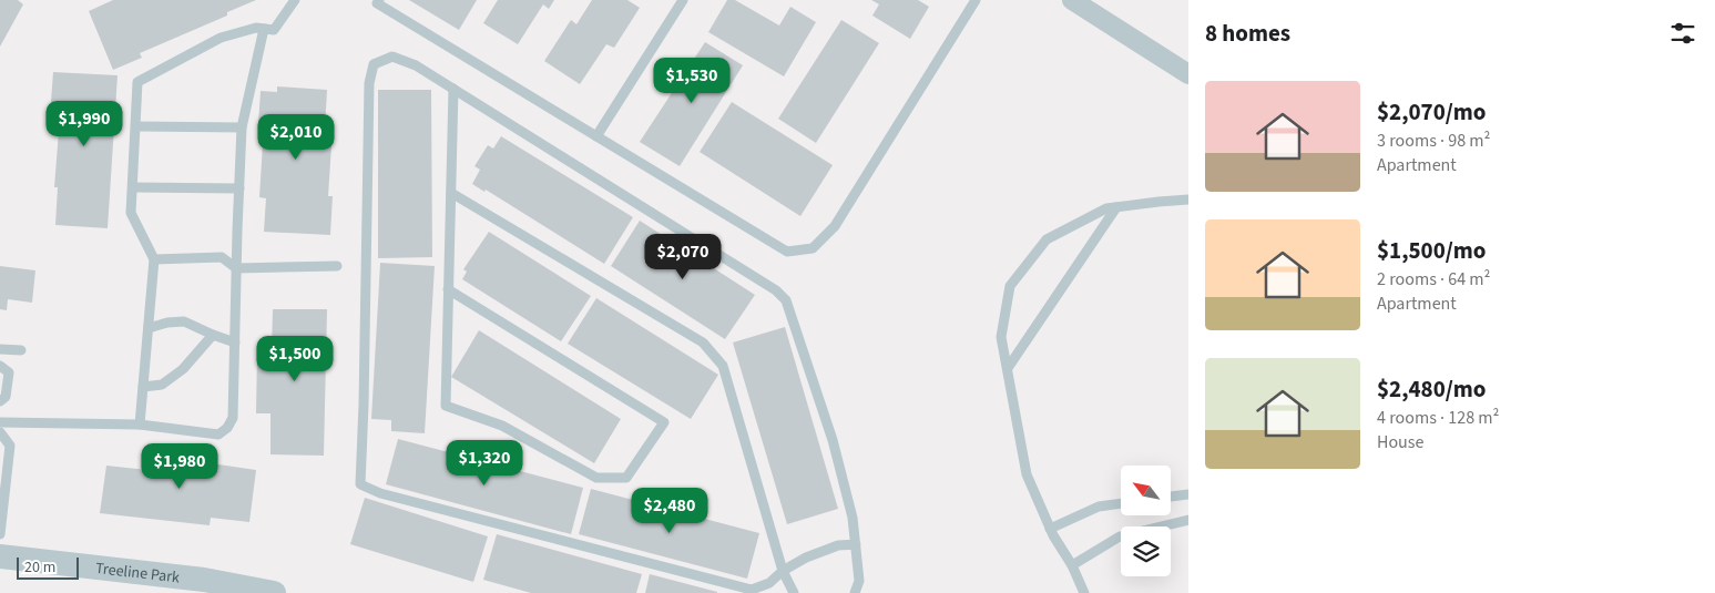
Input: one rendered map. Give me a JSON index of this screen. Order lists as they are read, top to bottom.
{
  "streets": {
    "street": ["Treeline Park"]
  },
  "scale_bar": "20 m",
  "north": "top left",
  "page": {
    "heading": "8 homes",
    "price": [
      "$1,530",
      "$1,990",
      "$2,010",
      "$2,070",
      "$1,500",
      "$1,320",
      "$1,980",
      "$2,480"
    ],
    "list": [
      {
        "name": "$2,070/mo",
        "note": "3 rooms · 98 m² · Apartment"
      },
      {
        "name": "$1,500/mo",
        "note": "2 rooms · 64 m² · Apartment"
      },
      {
        "name": "$2,480/mo",
        "note": "4 rooms · 128 m² · House"
      }
    ],
    "scale": "20 m"
  }
}
